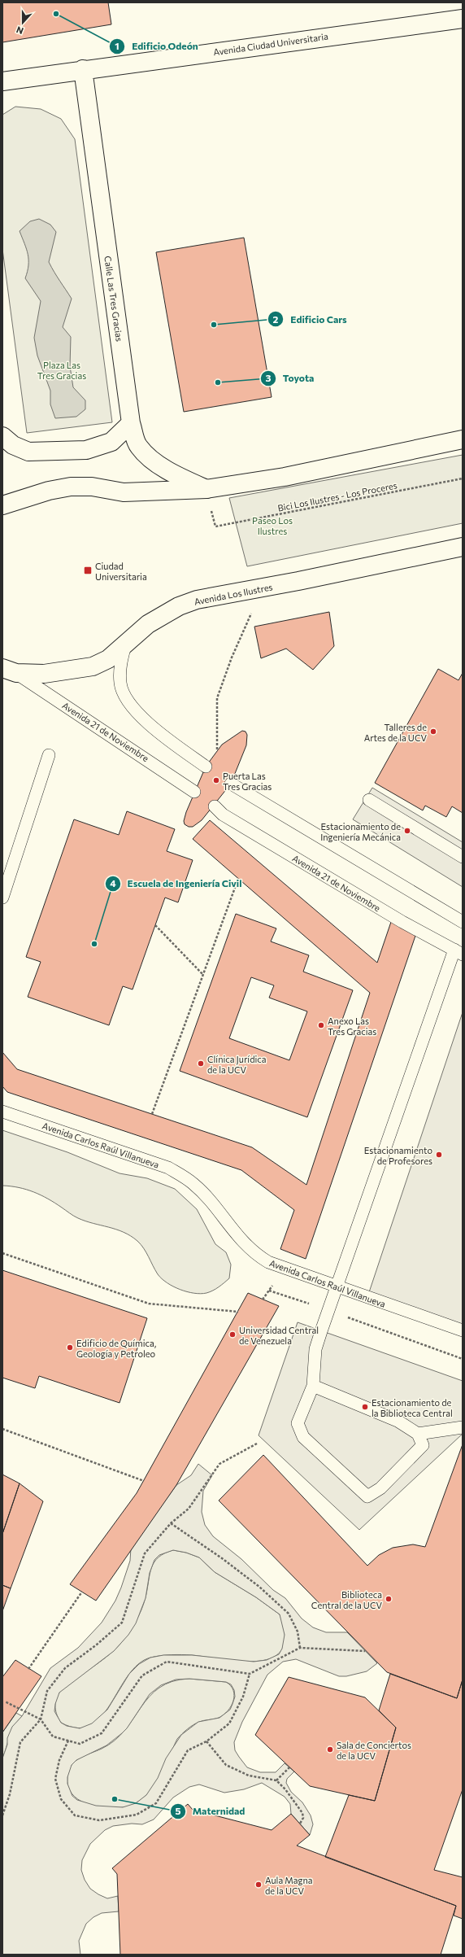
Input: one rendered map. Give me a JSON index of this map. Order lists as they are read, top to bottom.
{
  "streets": {
    "street": ["Avenida Ciudad Universitaria", "Calle Las Tres Gracias", "Avenida Los Ilustres"],
    "lane": ["Avenida 21 de Noviembre", "Avenida Carlos Raúl Villanueva"],
    "path": ["Bici Los Ilustres - Los Proceres"]
  },
  "crossings": [
    ["Avenida Ciudad Universitaria", "Calle Las Tres Gracias"],
    ["Avenida Los Ilustres", "Avenida 21 de Noviembre"]
  ],
  "parks": ["Plaza Las Tres Gracias", "Paseo Los Ilustres"],
  "places": {
    "other": [
      "Edificio Odeón",
      "Edificio Cars",
      "Toyota",
      "Talleres de Artes de la UCV",
      "Puerta Las Tres Gracias",
      "Estacionamiento de Ingeniería Mecánica",
      "Escuela de Ingeniería Civil",
      "Anexo Las Tres Gracias",
      "Clínica Jurídica de la UCV",
      "Estacionamiento de Profesores",
      "Universidad Central de Venezuela",
      "Edificio de Química, Geología y Petroleo",
      "Estacionamiento de la Biblioteca Central",
      "Biblioteca Central de la UCV",
      "Sala de Conciertos de la UCV",
      "Maternidad",
      "Aula Magna de la UCV"
    ],
    "transit": ["Ciudad Universitaria"]
  },
  "north": "bottom"
}
